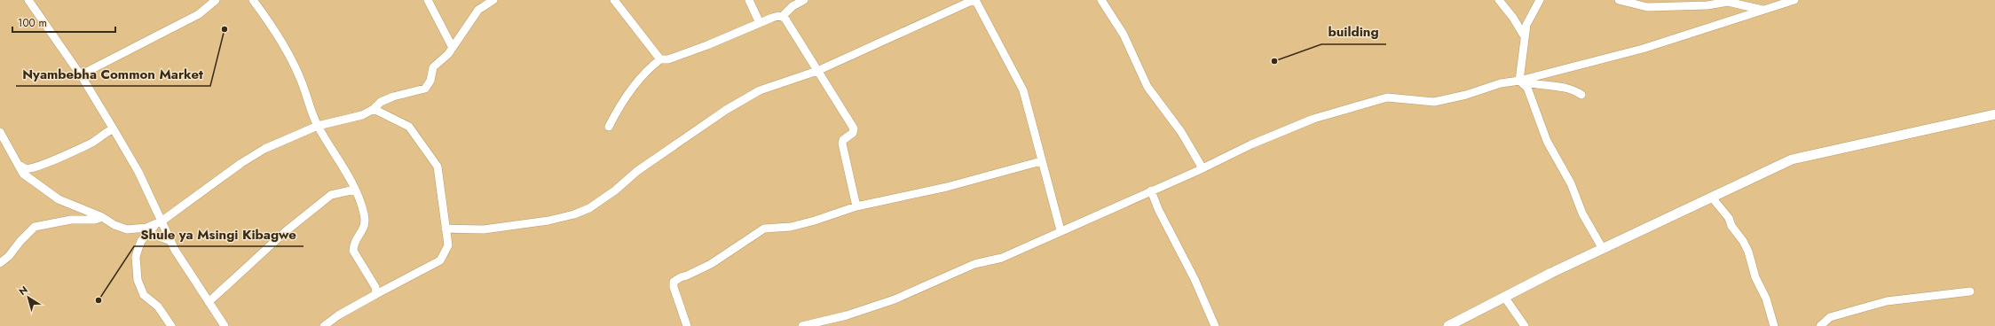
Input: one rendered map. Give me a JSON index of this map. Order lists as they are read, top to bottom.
{
  "places": ["Nyambebha Common Market", "building", "Shule ya Msingi Kibagwe"],
  "scale_bar": "100 m",
  "north": "top left"
}
